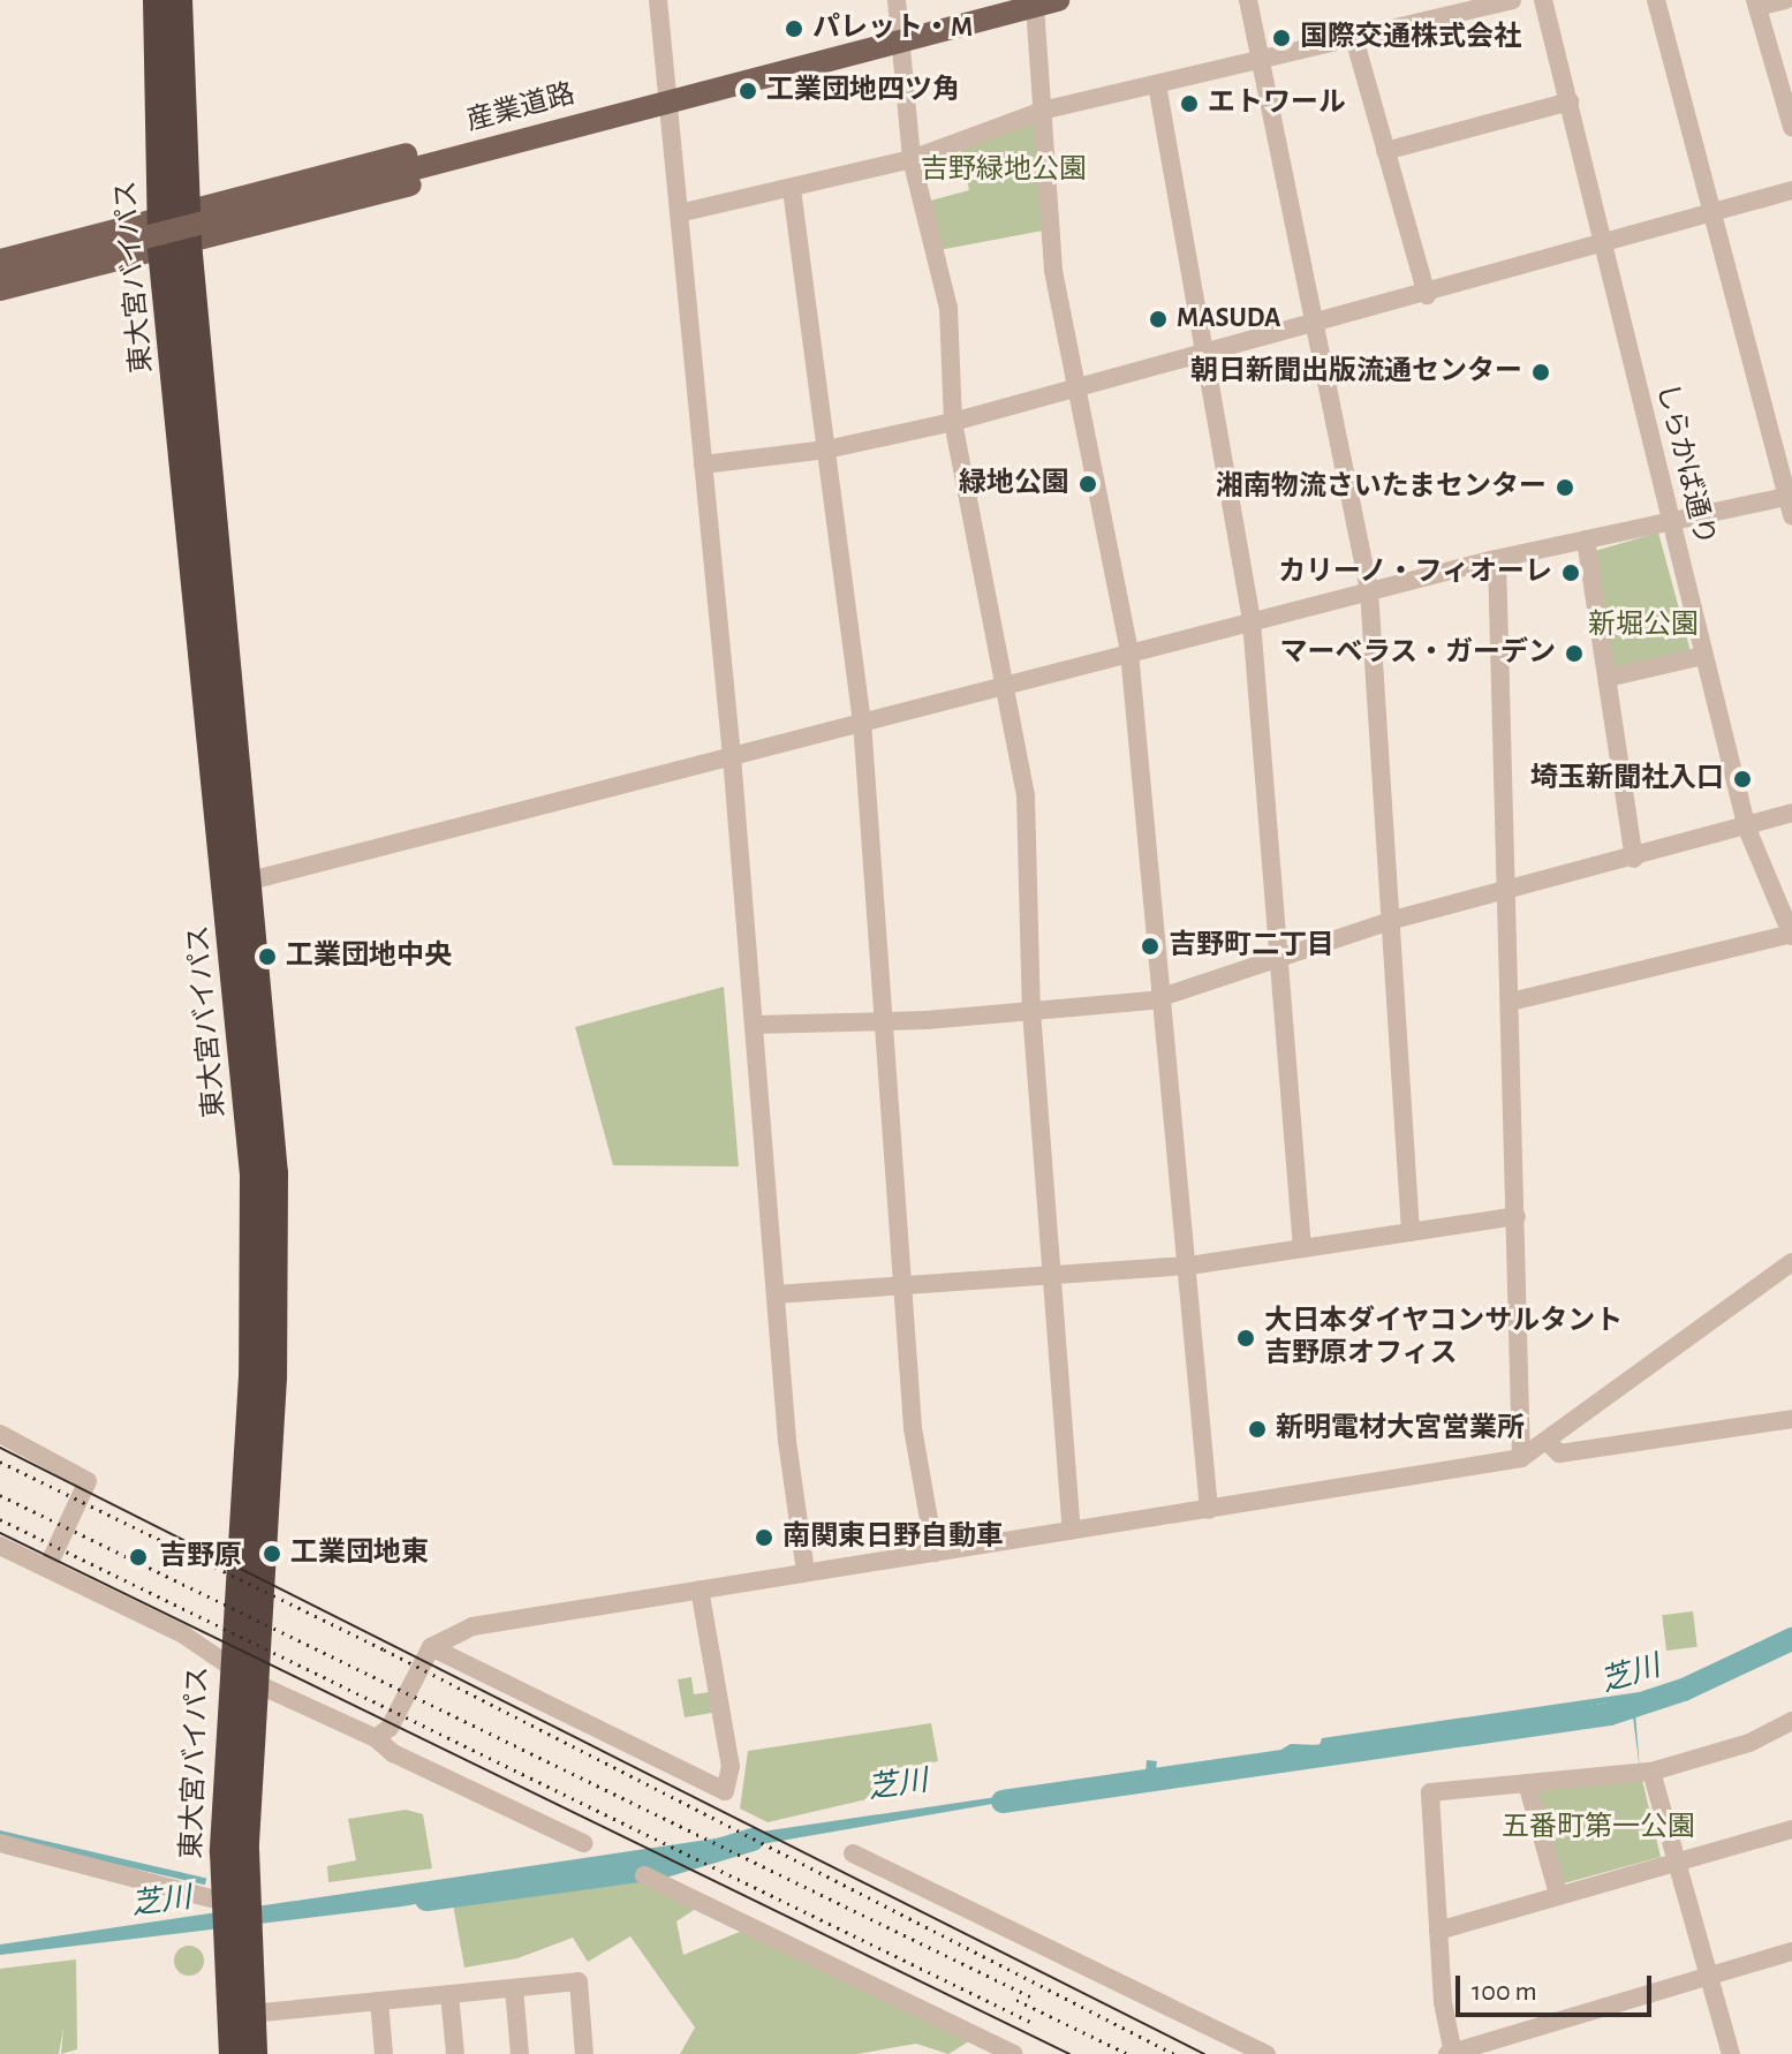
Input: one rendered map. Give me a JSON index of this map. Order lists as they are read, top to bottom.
{
  "streets": {
    "highway": ["東大宮バイパス"],
    "main road": ["産業道路"],
    "street": ["しらかば通り"]
  },
  "water": ["芝川"],
  "parks": ["吉野緑地公園", "新堀公園", "五番町第一公園"],
  "places": [
    "パレット・M",
    "国際交通株式会社",
    "工業団地四ツ角",
    "エトワール",
    "MASUDA",
    "朝日新聞出版流通センター",
    "緑地公園",
    "湘南物流さいたまセンター",
    "カリーノ・フィオーレ",
    "マーベラス・ガーデン",
    "埼玉新聞社入口",
    "吉野町二丁目",
    "工業団地中央",
    "大日本ダイヤコンサルタント 吉野原オフィス",
    "新明電材大宮営業所",
    "南関東日野自動車",
    "工業団地東",
    "吉野原"
  ],
  "scale_bar": "100 m"
}
